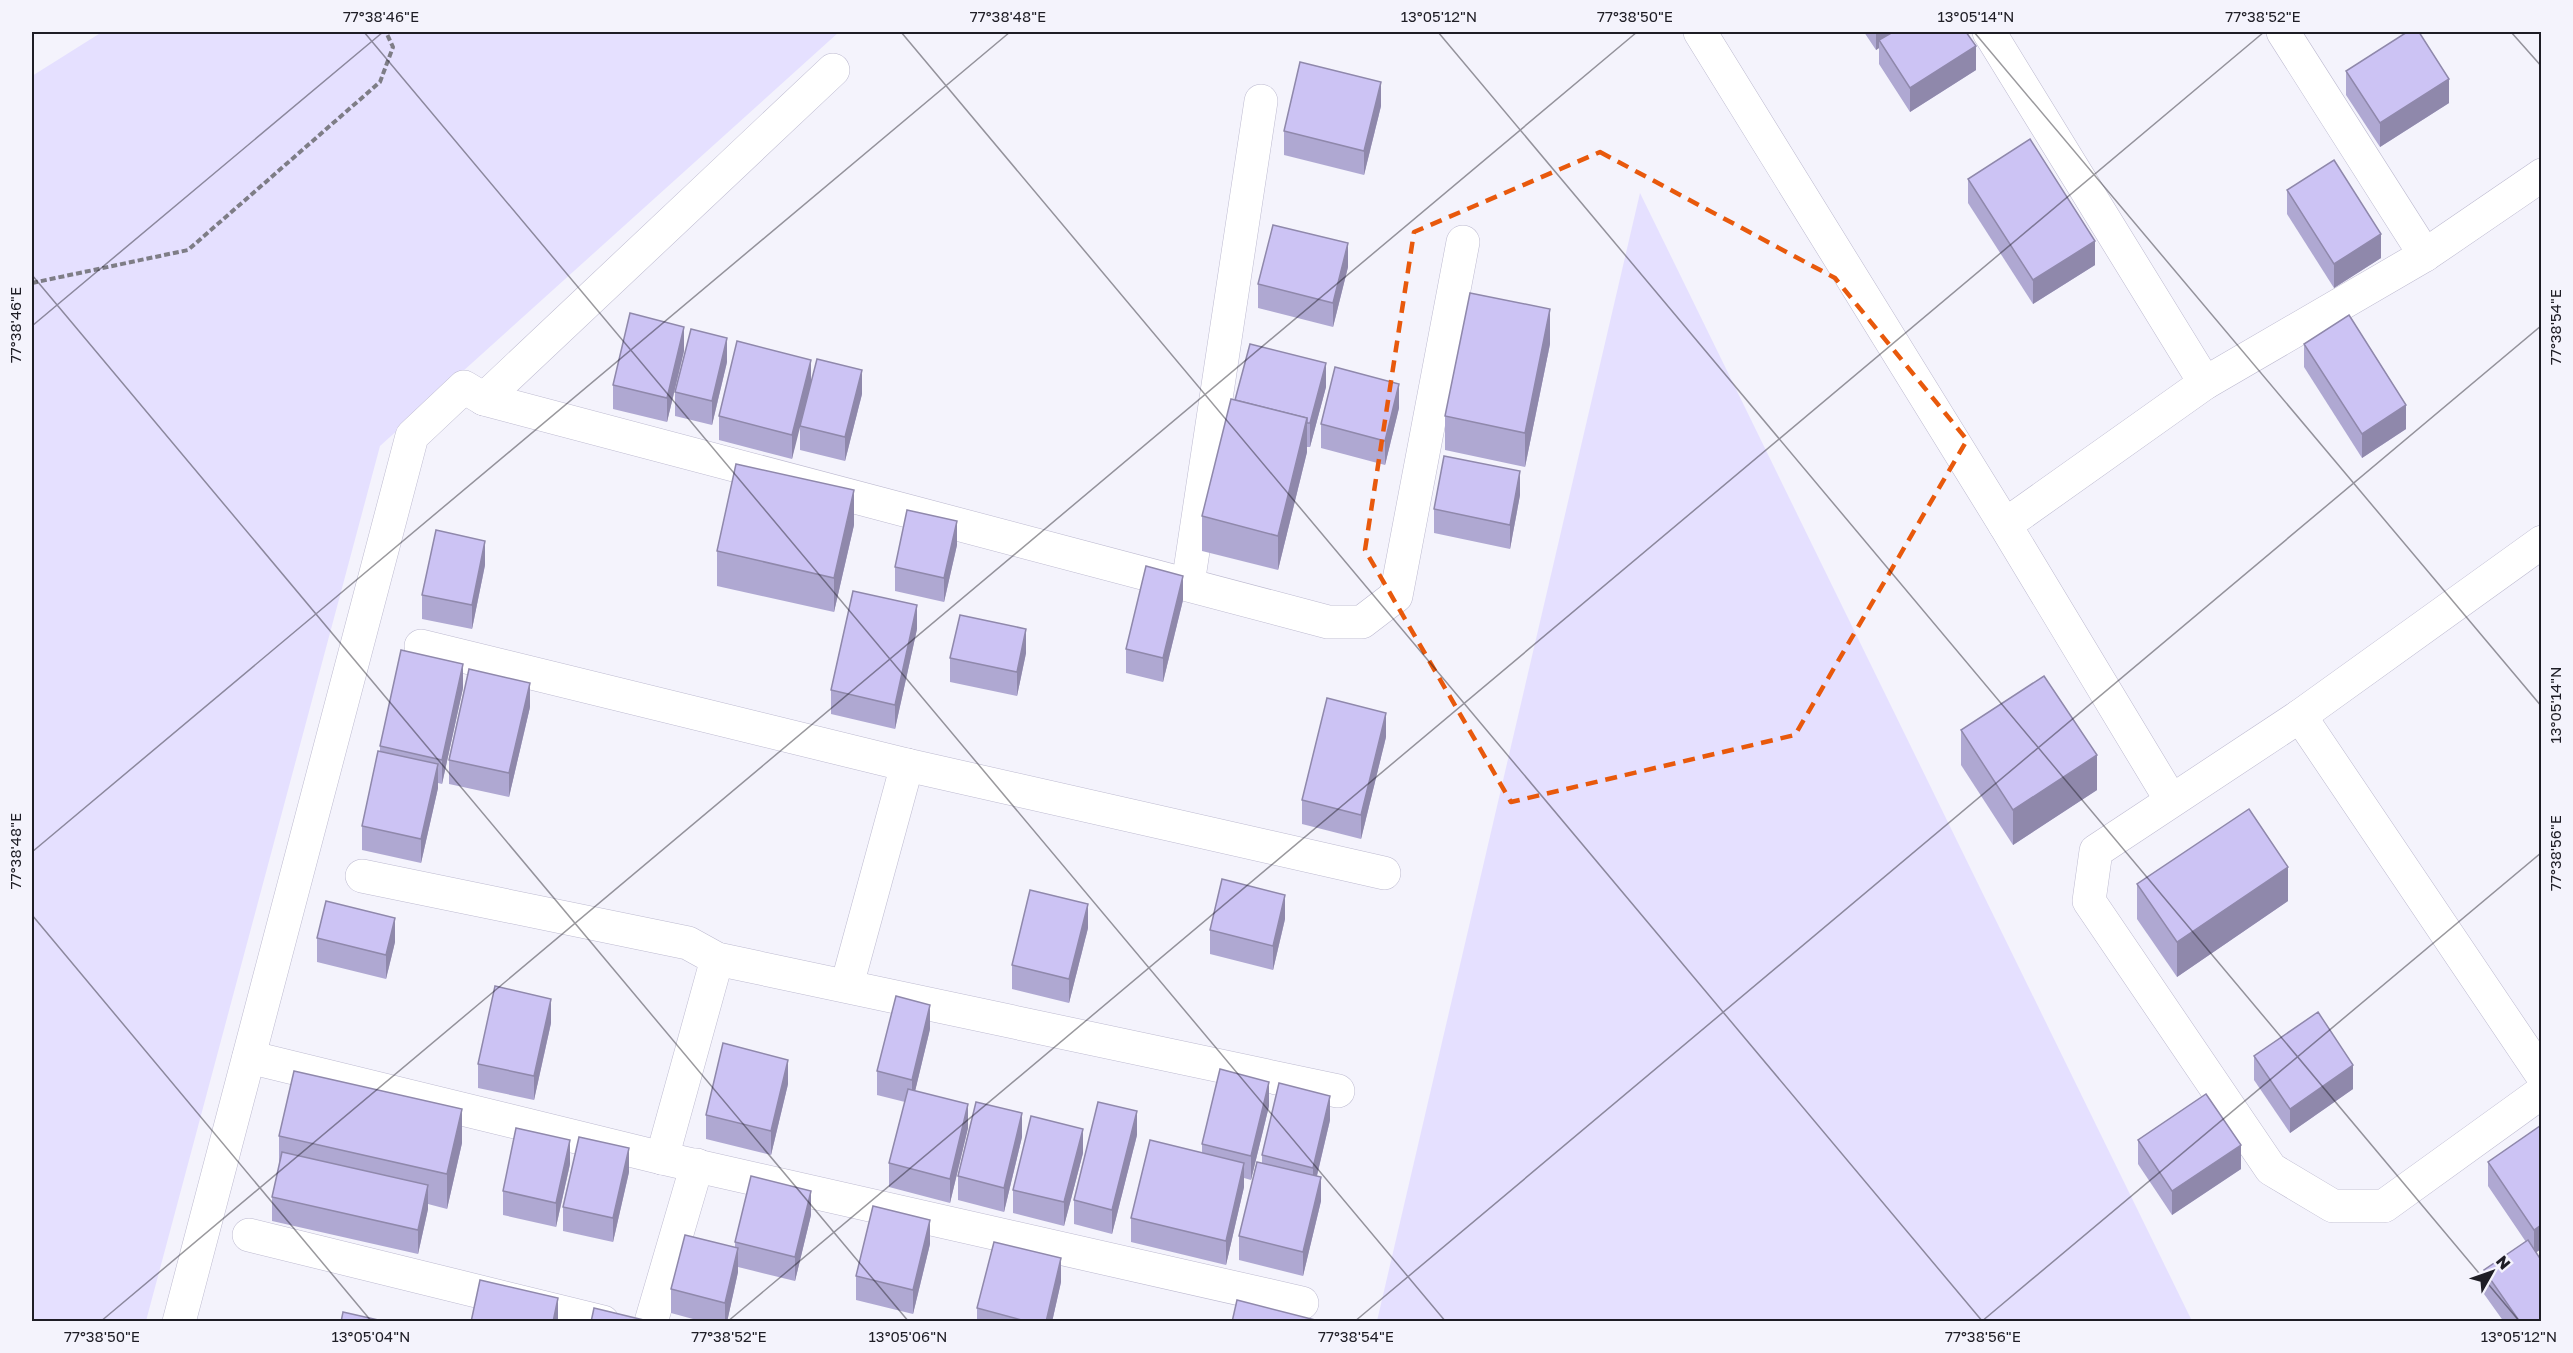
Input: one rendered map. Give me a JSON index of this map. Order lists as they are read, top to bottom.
{
  "north": "top right",
  "coordinates": [
    "77°38'46\"E",
    "77°38'48\"E",
    "13°05'12\"N",
    "77°38'50\"E",
    "13°05'14\"N",
    "77°38'52\"E",
    "77°38'54\"E",
    "77°38'56\"E",
    "13°05'04\"N",
    "13°05'06\"N"
  ]
}
